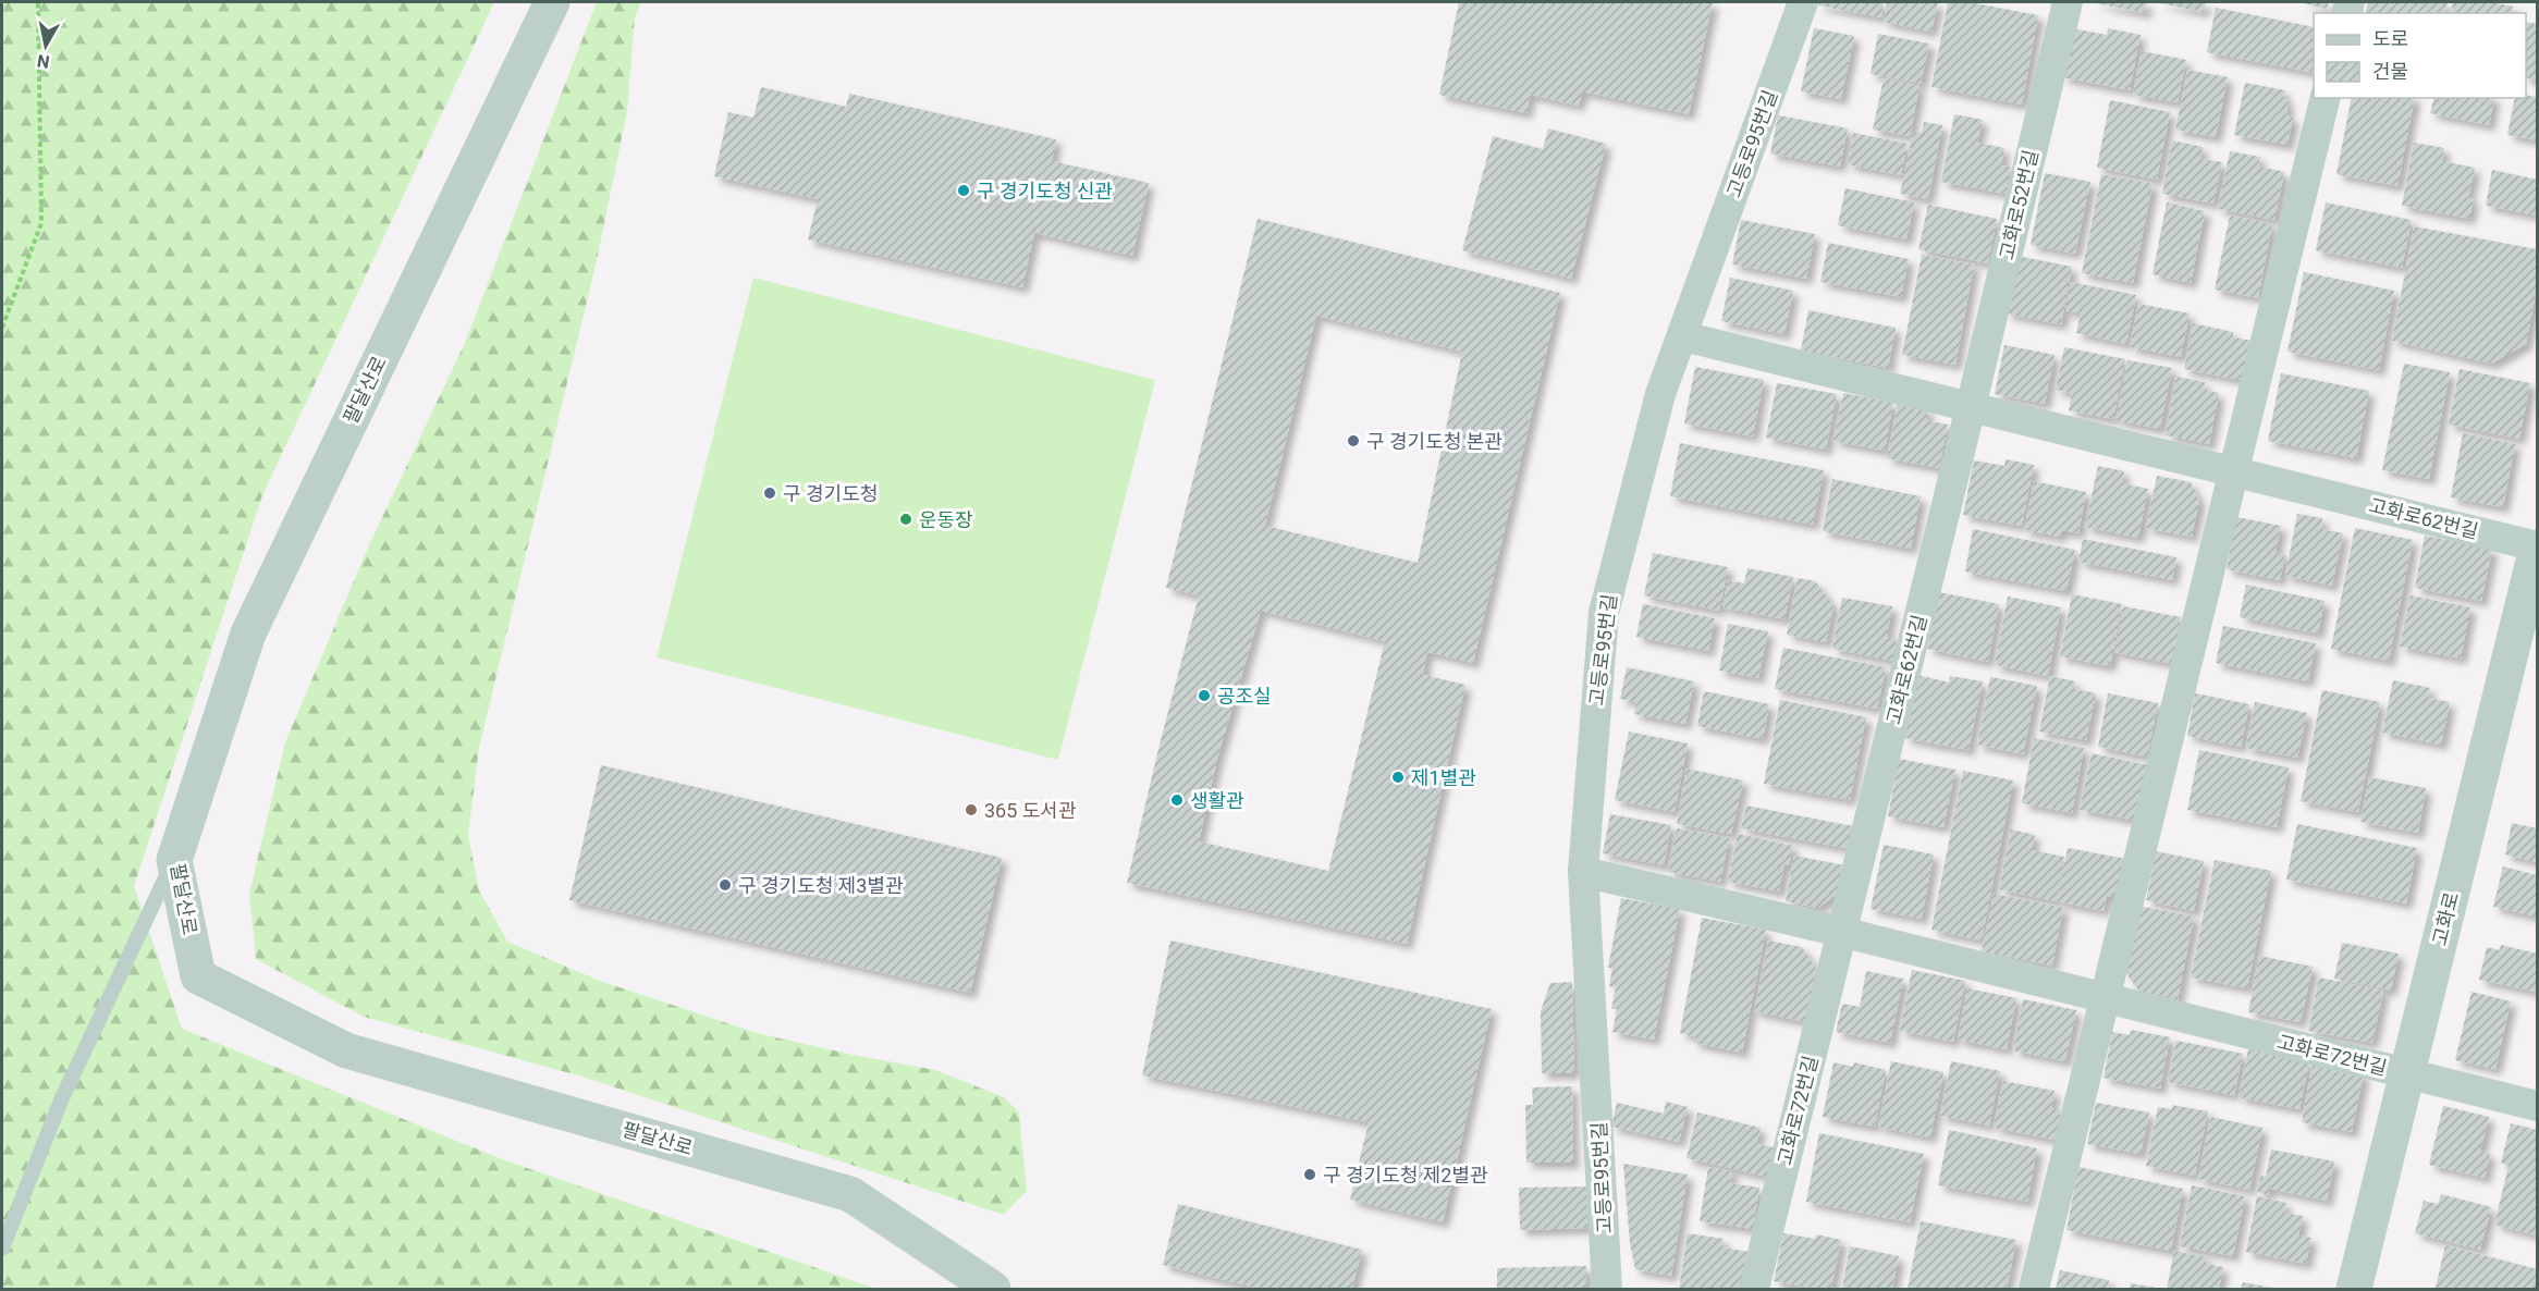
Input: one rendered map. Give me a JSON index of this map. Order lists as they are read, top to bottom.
{
  "streets": {
    "street": [
      "고등로95번길",
      "고화로52번길",
      "팔달산로",
      "고화로62번길",
      "고화로",
      "고화로72번길"
    ]
  },
  "crossings": [
    ["고등로95번길", "고화로62번길"],
    ["고등로95번길", "고화로72번길"],
    ["고화로52번길", "고화로62번길"],
    ["고화로62번길", "고화로"],
    ["고화로62번길", "고화로72번길"],
    ["고화로", "고화로72번길"]
  ],
  "places": [
    "구 경기도청 신관",
    "구 경기도청 본관",
    "구 경기도청",
    "운동장",
    "공조실",
    "제1별관",
    "생활관",
    "365 도서관",
    "구 경기도청 제3별관",
    "구 경기도청 제2별관"
  ],
  "legend": ["도로", "건물"],
  "north": "bottom"
}
